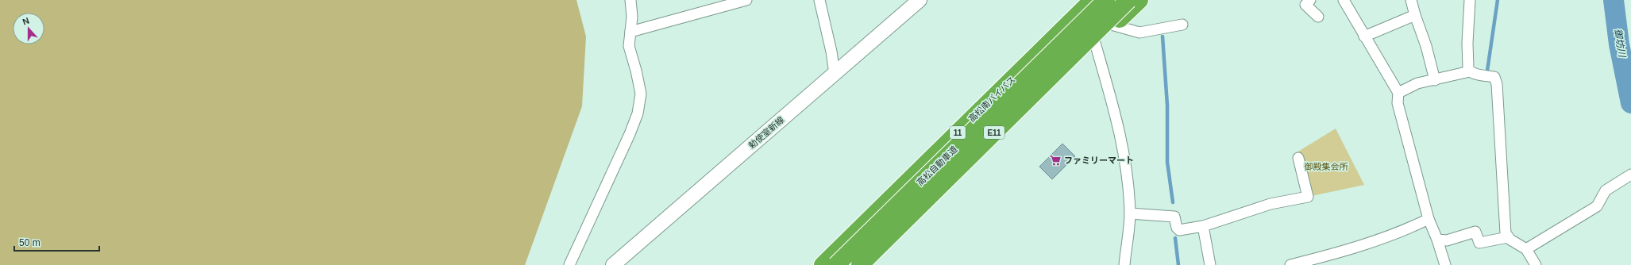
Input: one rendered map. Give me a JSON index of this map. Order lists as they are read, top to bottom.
{
  "streets": {
    "highway": [
      "高松南バイパス",
      "11",
      "E11",
      "高松自動車道"
    ],
    "main road": ["勅使室新線"]
  },
  "water": ["御坊川"],
  "parks": ["御殿集会所"],
  "places": {
    "supermarket": ["ファミリーマート"]
  },
  "scale_bar": "50 m",
  "north": "top"
}
